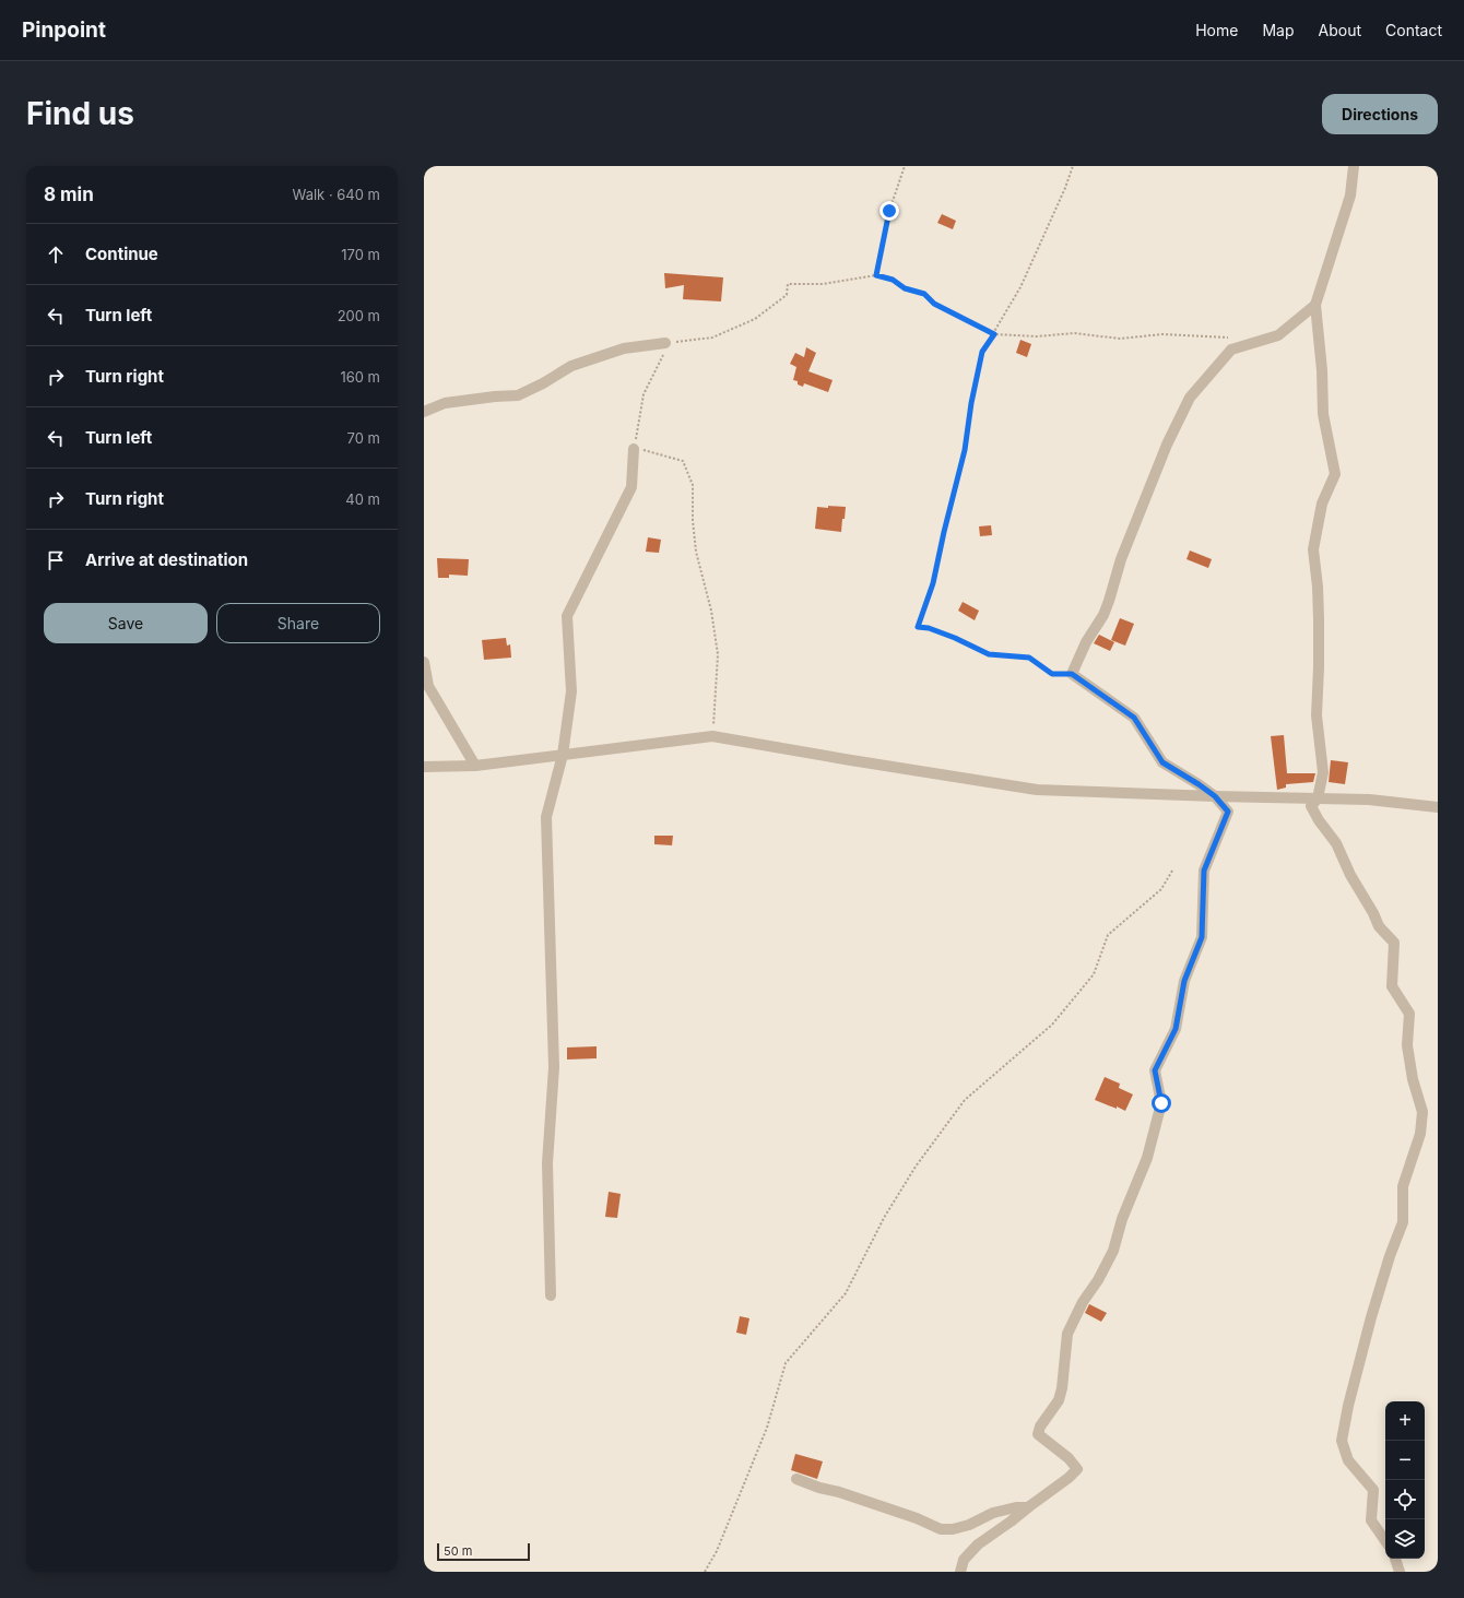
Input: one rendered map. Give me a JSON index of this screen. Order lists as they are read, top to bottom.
{
  "scale_bar": "50 m",
  "page": {
    "header": "Pinpoint",
    "nav": [
      "Home",
      "Map",
      "About",
      "Contact"
    ],
    "buttons": [
      "Directions",
      ["Save", "Share"]
    ],
    "title": "Find us",
    "heading": ["8 min", "Walk · 640 m"],
    "list": [
      ["Continue", "170 m"],
      ["Turn left", "200 m"],
      ["Turn right", "160 m"],
      ["Turn left", "70 m"],
      ["Turn right", "40 m"],
      "Arrive at destination"
    ],
    "map_buttons": ["+", "−"],
    "scale": "50 m"
  }
}
